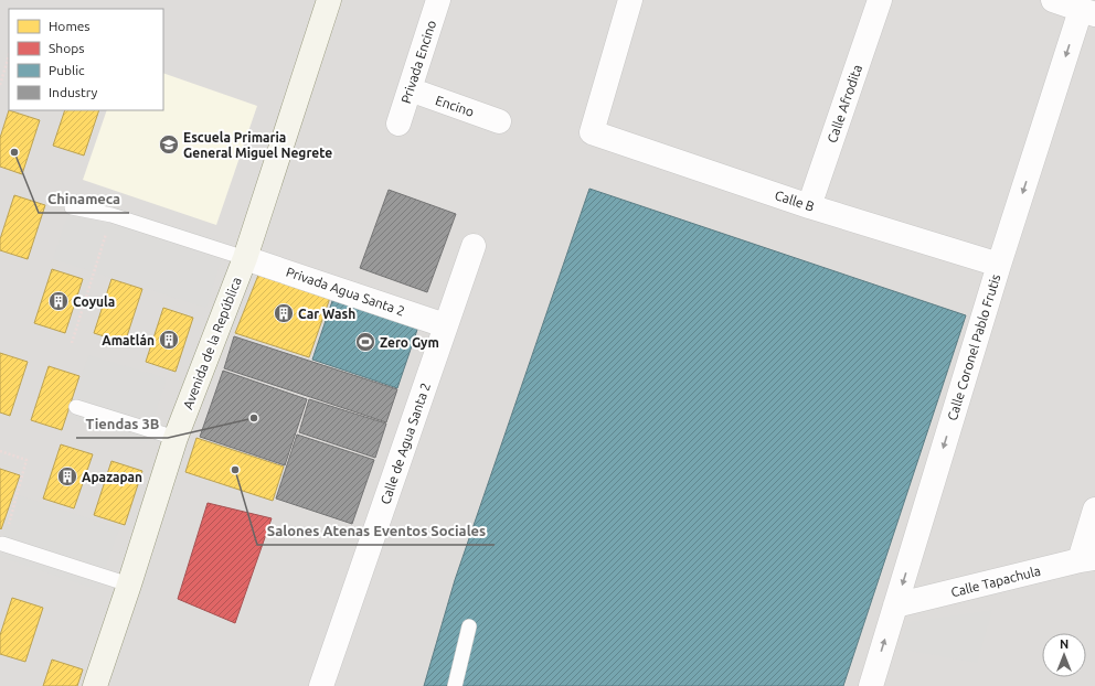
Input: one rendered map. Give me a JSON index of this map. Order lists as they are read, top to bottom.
{
  "streets": {
    "main road": ["Avenida de la República"],
    "street": [
      "Privada Encino",
      "Calle Afrodita",
      "Encino",
      "Calle B",
      "Privada Agua Santa 2",
      "Calle Coronel Pablo Frutis",
      "Calle de Agua Santa 2",
      "Calle Tapachula"
    ]
  },
  "crossings": [
    ["Privada Encino", "Encino"],
    ["Calle Afrodita", "Calle B"],
    ["Calle B", "Calle Coronel Pablo Frutis"],
    ["Privada Agua Santa 2", "Avenida de la República"],
    ["Privada Agua Santa 2", "Calle de Agua Santa 2"],
    ["Calle Coronel Pablo Frutis", "Calle Tapachula"]
  ],
  "places": {
    "school or university": ["Escuela Primaria General Miguel Negrete"],
    "other": ["Chinameca", "Tiendas 3B", "Salones Atenas Eventos Sociales"],
    "building": [
      "Coyula",
      "Car Wash",
      "Amatlán",
      "Apazapan"
    ],
    "sports": ["Zero Gym"]
  },
  "legend": [
    "Homes",
    "Shops",
    "Public",
    "Industry"
  ],
  "north": "top"
}
